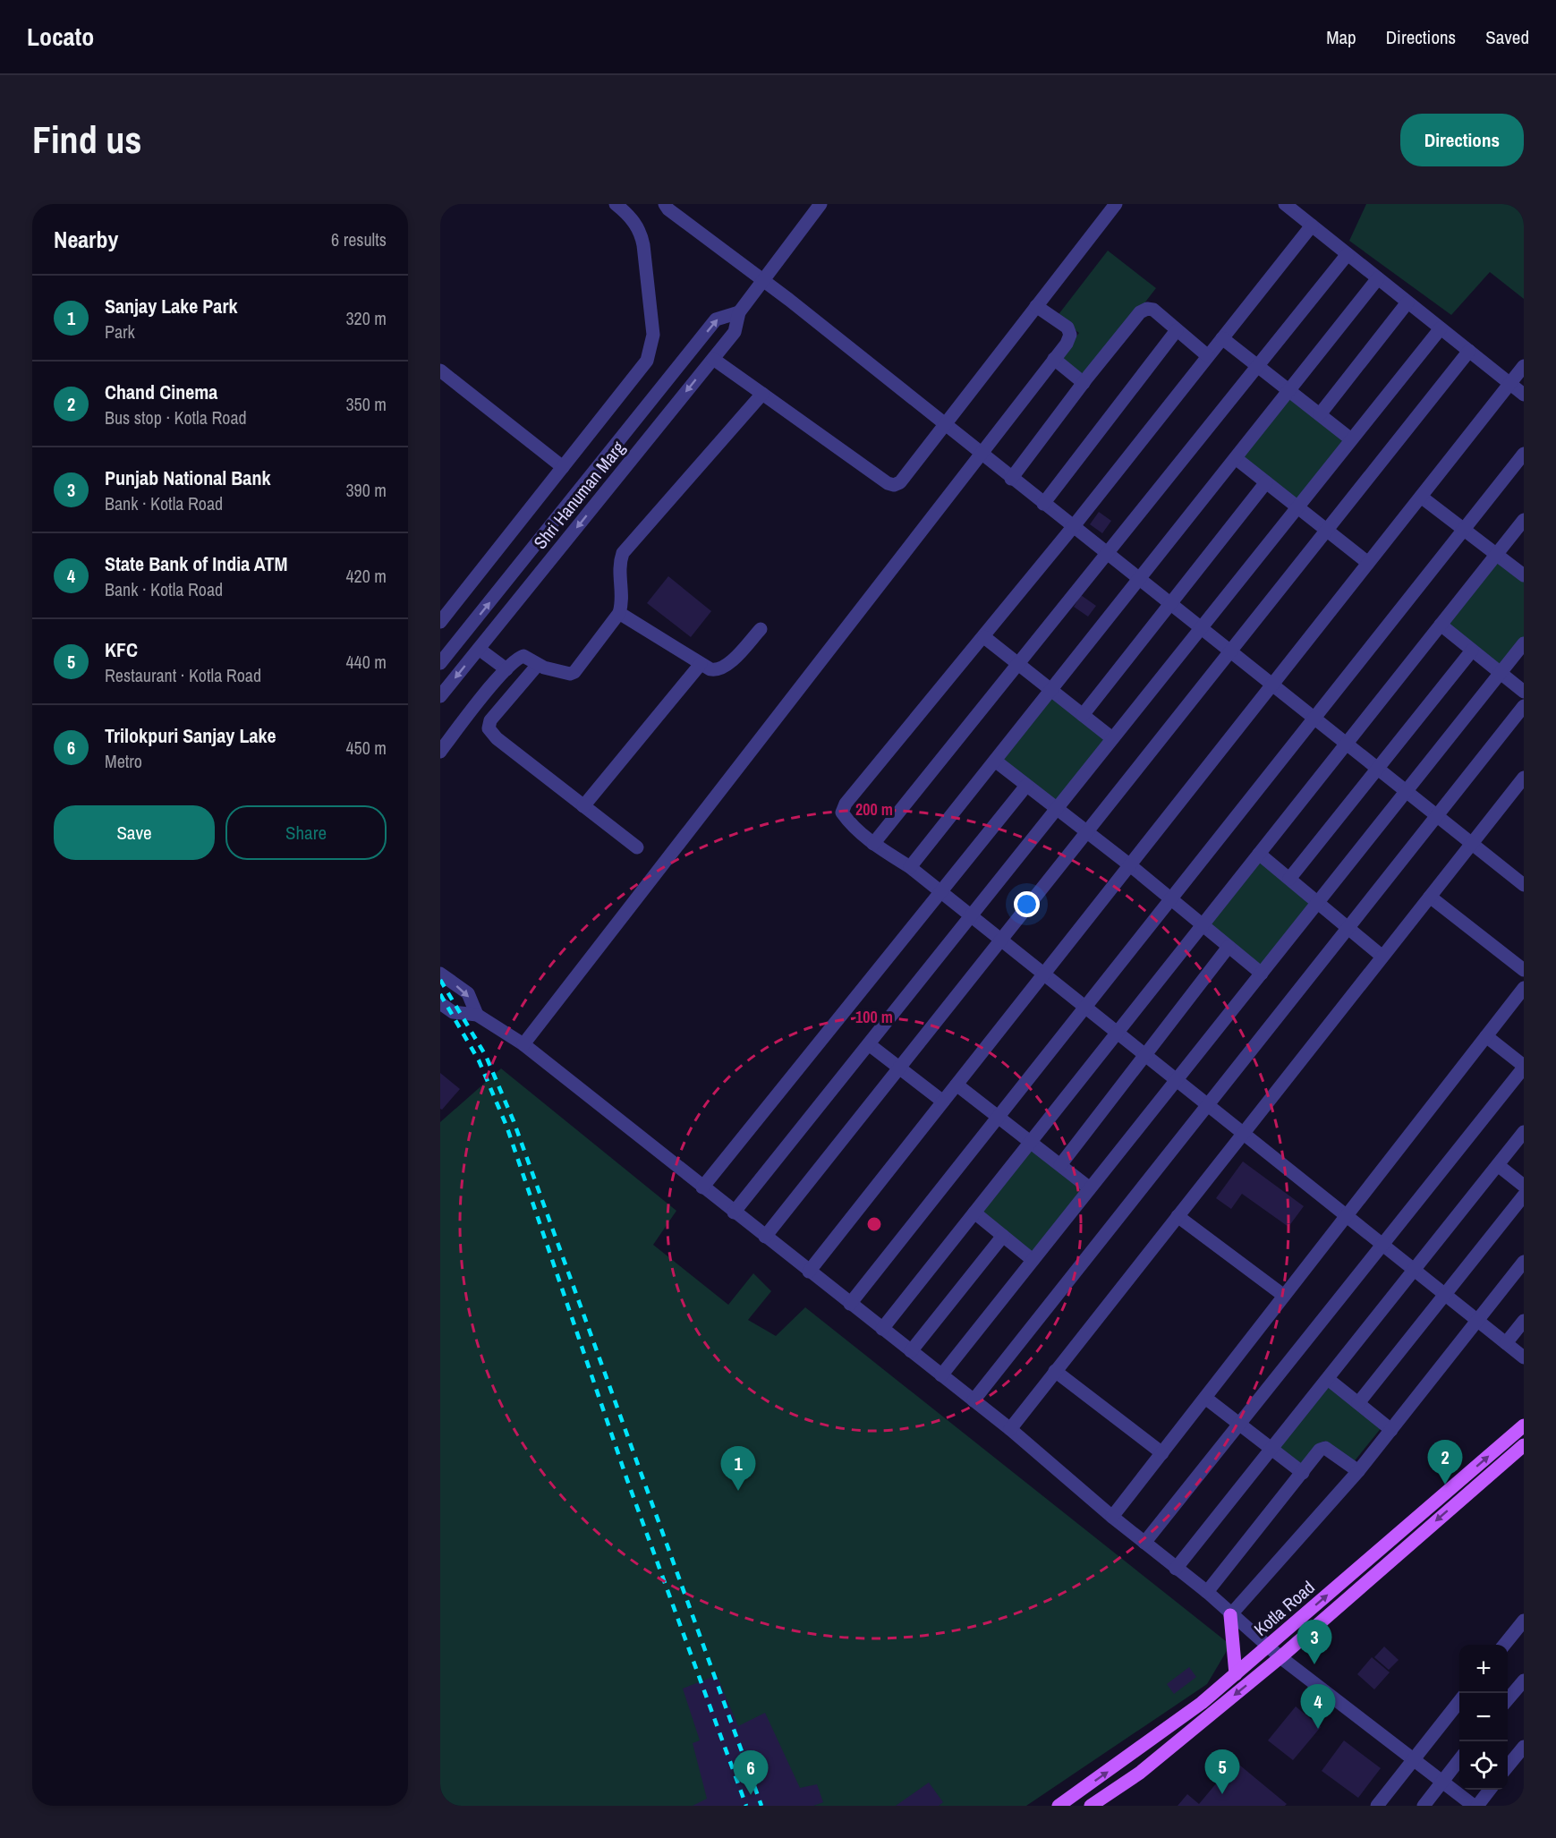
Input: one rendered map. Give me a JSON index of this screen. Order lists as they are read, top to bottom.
{
  "streets": {
    "main road": ["Kotla Road"],
    "street": ["Shri Hanuman Marg"]
  },
  "page": {
    "header": "Locato",
    "nav": ["Map", "Directions", "Saved"],
    "buttons": [
      "Directions",
      ["Save", "Share"]
    ],
    "title": "Find us",
    "heading": ["Nearby", "6 results"],
    "list": [
      {
        "mark": "1",
        "name": "Sanjay Lake Park",
        "note": "Park",
        "value": "320 m"
      },
      {
        "mark": "2",
        "name": "Chand Cinema",
        "note": "Bus stop · Kotla Road",
        "value": "350 m"
      },
      {
        "mark": "3",
        "name": "Punjab National Bank",
        "note": "Bank · Kotla Road",
        "value": "390 m"
      },
      {
        "mark": "4",
        "name": "State Bank of India ATM",
        "note": "Bank · Kotla Road",
        "value": "420 m"
      },
      {
        "mark": "5",
        "name": "KFC",
        "note": "Restaurant · Kotla Road",
        "value": "440 m"
      },
      {
        "mark": "6",
        "name": "Trilokpuri Sanjay Lake",
        "note": "Metro",
        "value": "450 m"
      }
    ],
    "pins": [
      "2",
      "1",
      "3",
      "4",
      "5",
      "6"
    ],
    "map_buttons": ["+", "−"]
  },
  "rings": ["200 m", "100 m"]
}
